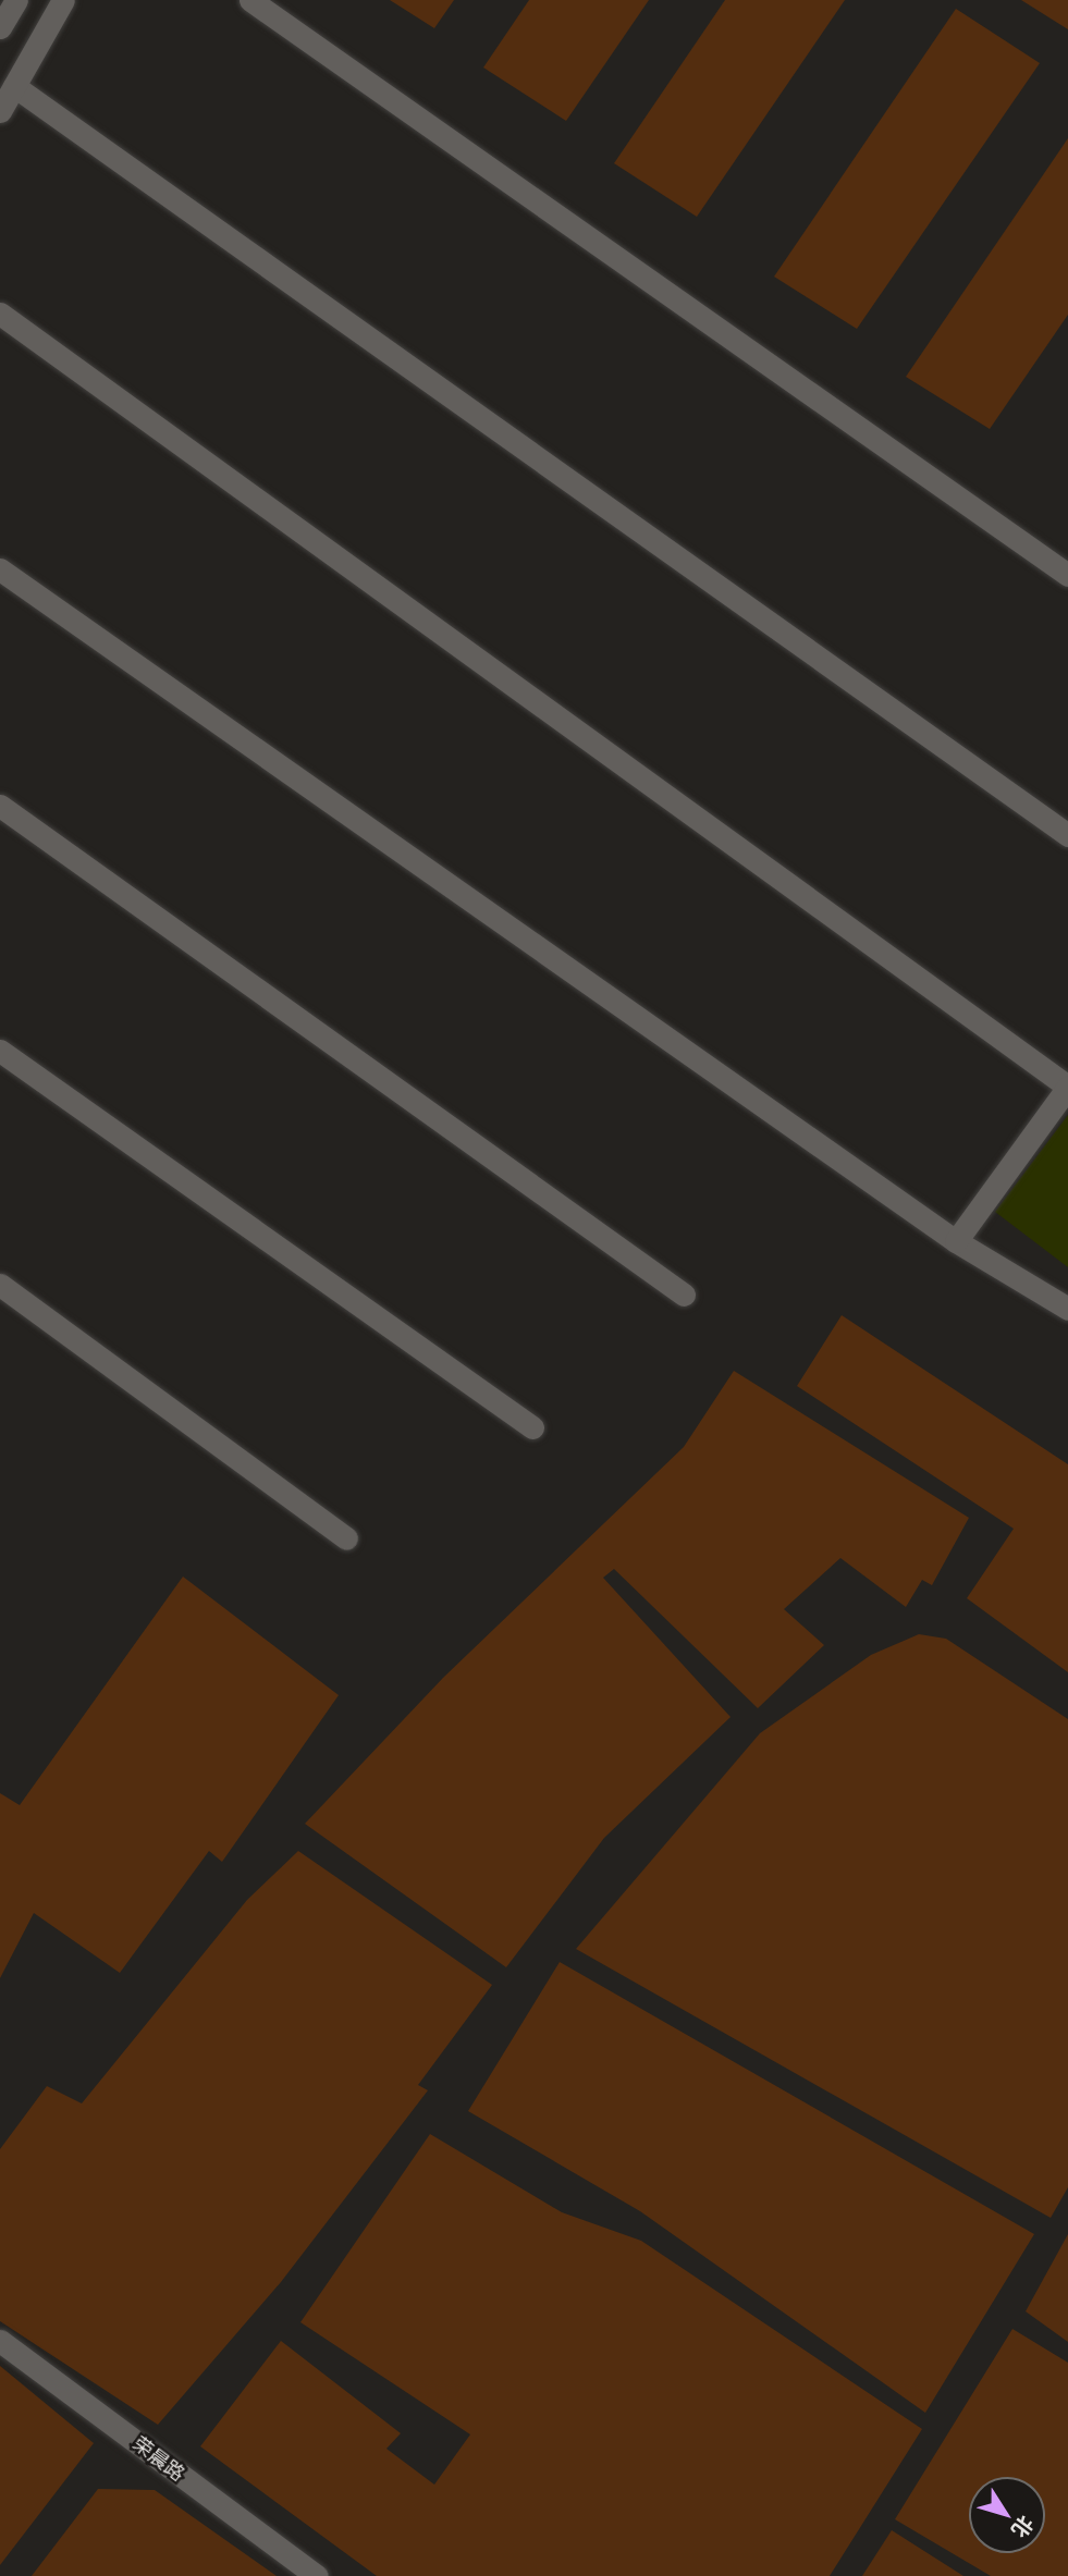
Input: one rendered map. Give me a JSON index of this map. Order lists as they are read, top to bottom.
{
  "streets": {
    "street": ["荣晨路"]
  },
  "north": "bottom right"
}
